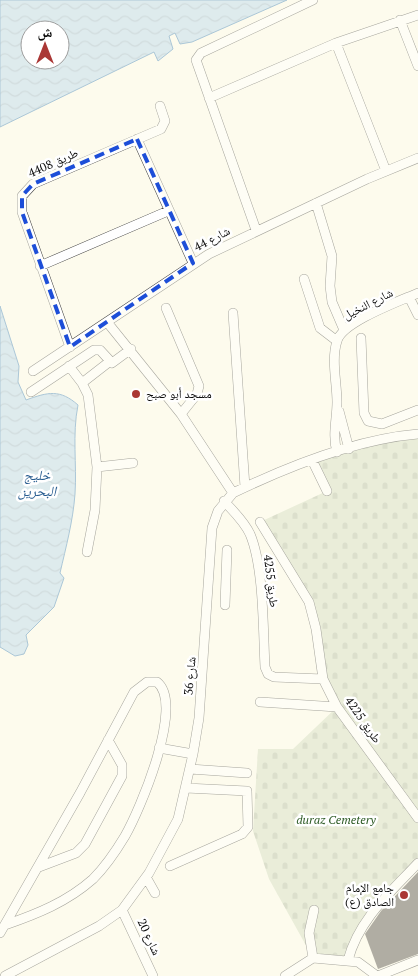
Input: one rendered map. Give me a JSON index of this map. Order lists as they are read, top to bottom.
{
  "streets": {
    "street": [
      "طريق 4408",
      "شارع 44",
      "شارع النخيل",
      "طريق 4255",
      "شارع 36",
      "طريق 4225",
      "شارع 20"
    ]
  },
  "crossings": [
    ["طريق 4408", "شارع 44"],
    ["طريق 4255", "شارع 36"],
    ["طريق 4255", "طريق 4225"],
    ["شارع 36", "شارع 20"]
  ],
  "water": ["خليج البحرين"],
  "parks": ["duraz Cemetery"],
  "places": ["مسجد أبو صبح", "جامع الإمام الصادق (ع)"],
  "north": "top"
}
